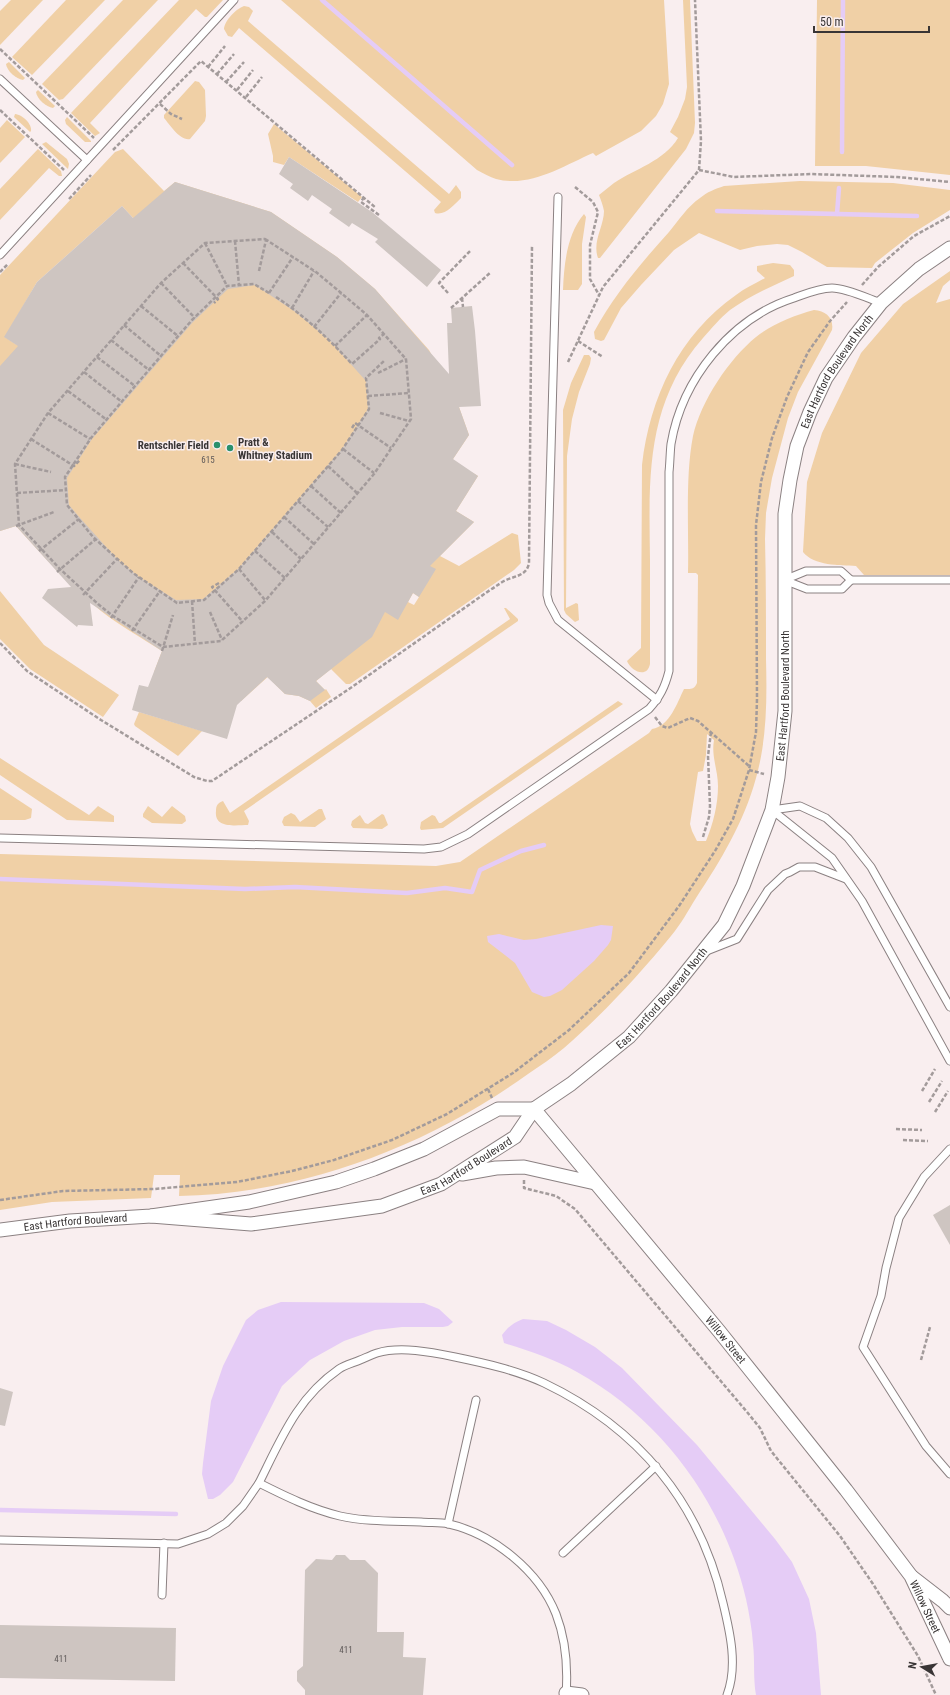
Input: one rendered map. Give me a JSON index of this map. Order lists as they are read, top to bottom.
{
  "streets": {
    "street": ["East Hartford Boulevard North", "East Hartford Boulevard", "Willow Street"]
  },
  "crossings": [
    ["East Hartford Boulevard North", "East Hartford Boulevard"],
    ["East Hartford Boulevard North", "Willow Street"],
    ["East Hartford Boulevard", "Willow Street"]
  ],
  "places": ["Rentschler Field", "Pratt & Whitney Stadium"],
  "house_numbers": ["615", "411", "411"],
  "scale_bar": "50 m",
  "north": "left"
}
